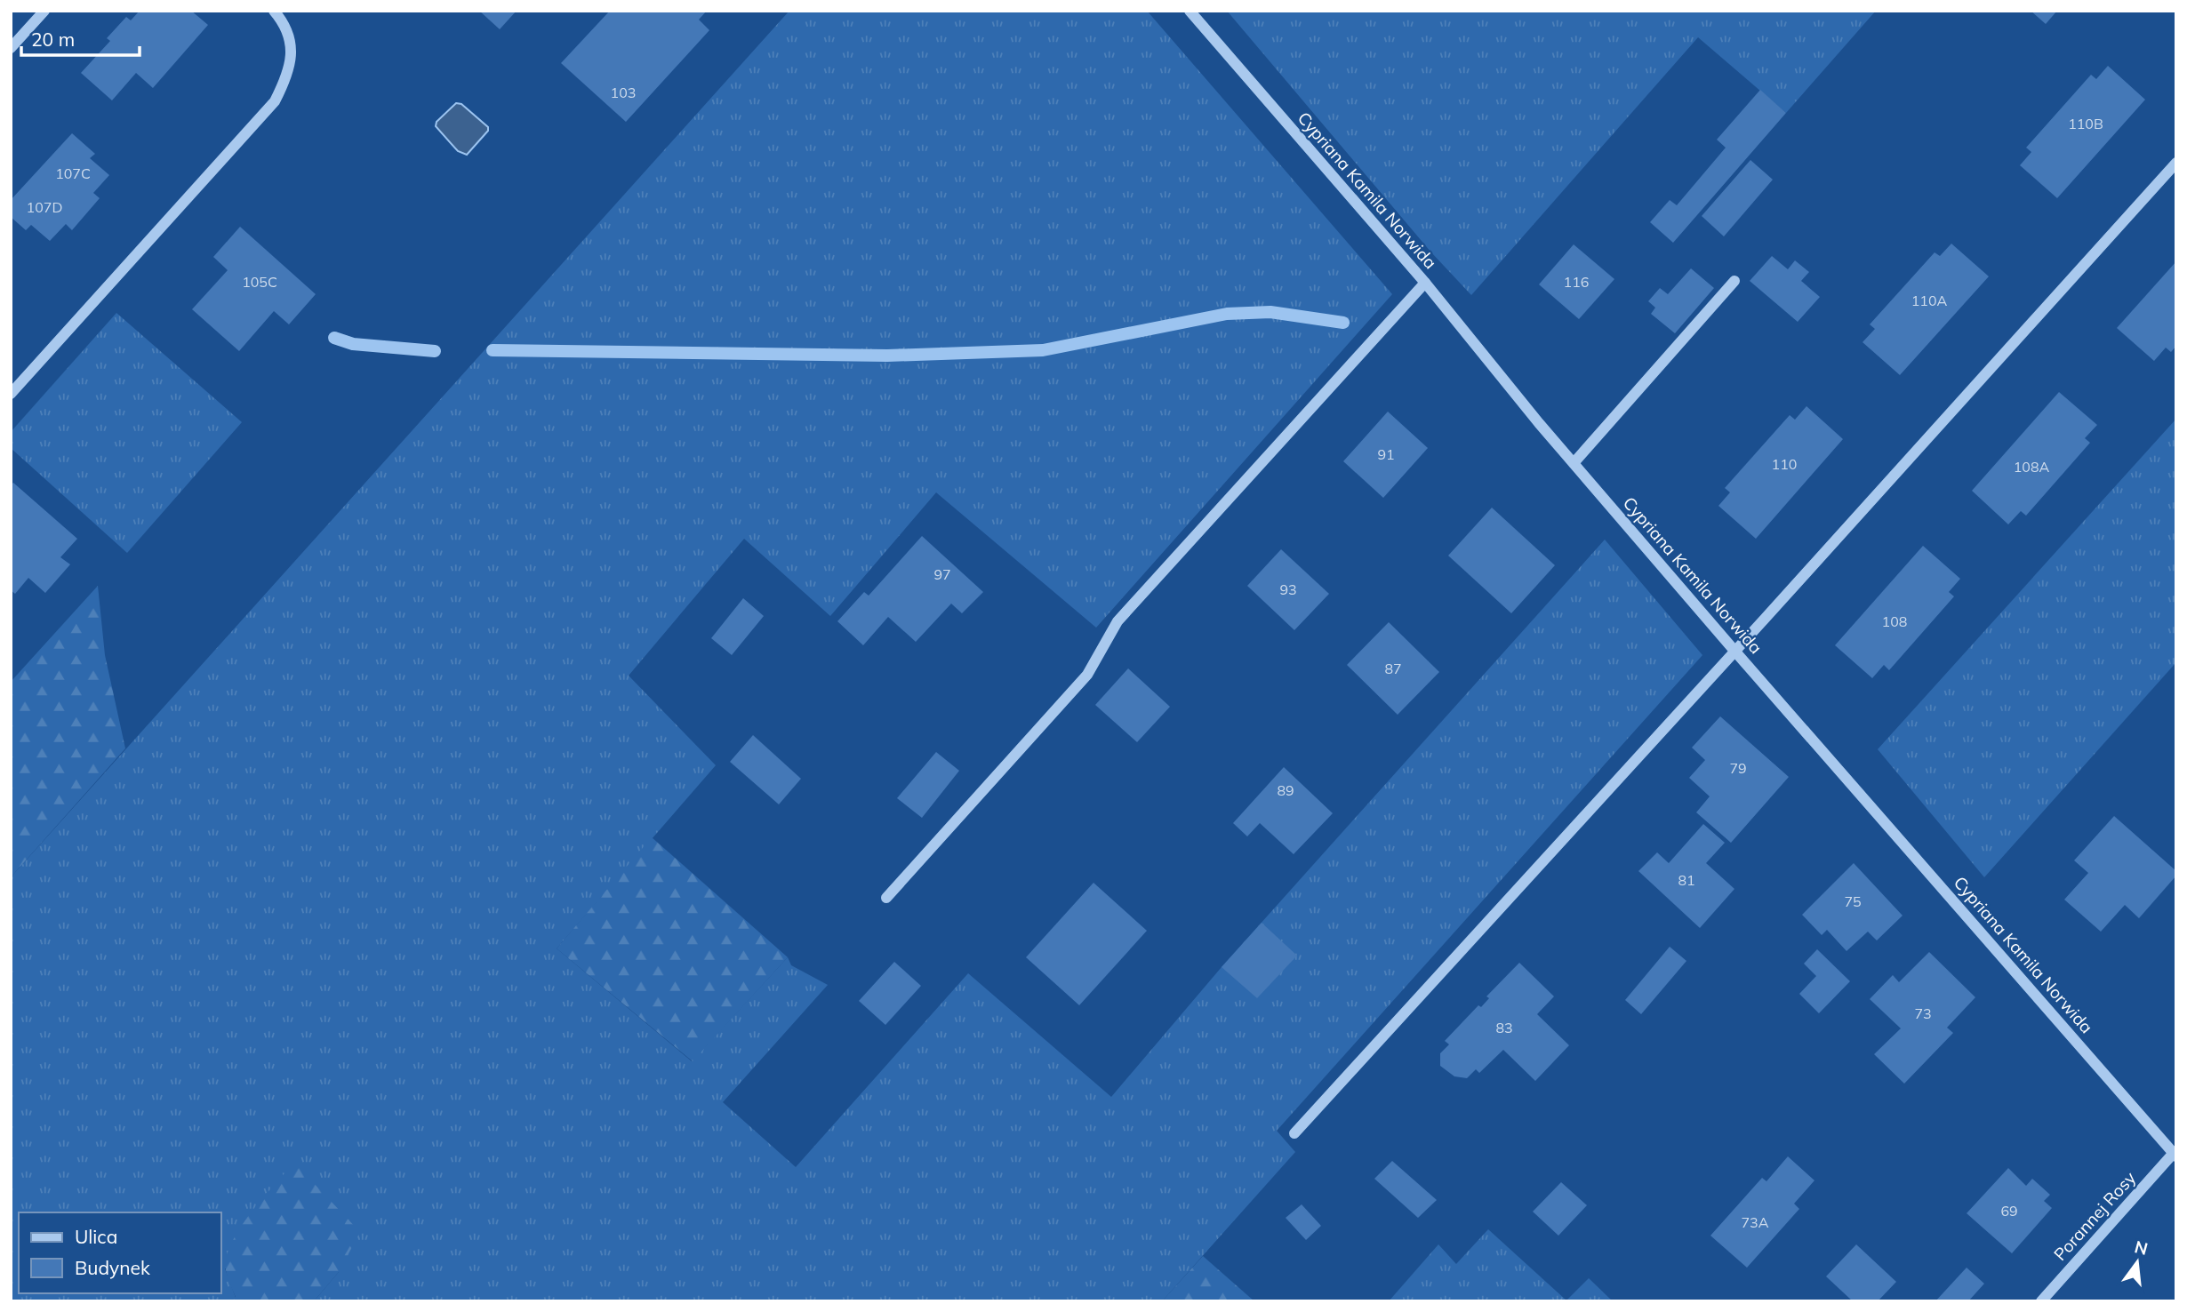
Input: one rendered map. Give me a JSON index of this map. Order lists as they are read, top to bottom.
{
  "streets": {
    "street": ["Cypriana Kamila Norwida", "Porannej Rosy"]
  },
  "crossings": [
    ["Cypriana Kamila Norwida", "Porannej Rosy"]
  ],
  "house_numbers": [
    "103",
    "110B",
    "107C",
    "107D",
    "105C",
    "116",
    "110A",
    "91",
    "110",
    "108A",
    "97",
    "93",
    "108",
    "87",
    "79",
    "89",
    "81",
    "75",
    "73",
    "83",
    "69",
    "73A"
  ],
  "legend": ["Ulica", "Budynek"],
  "scale_bar": "20 m",
  "north": "top"
}
